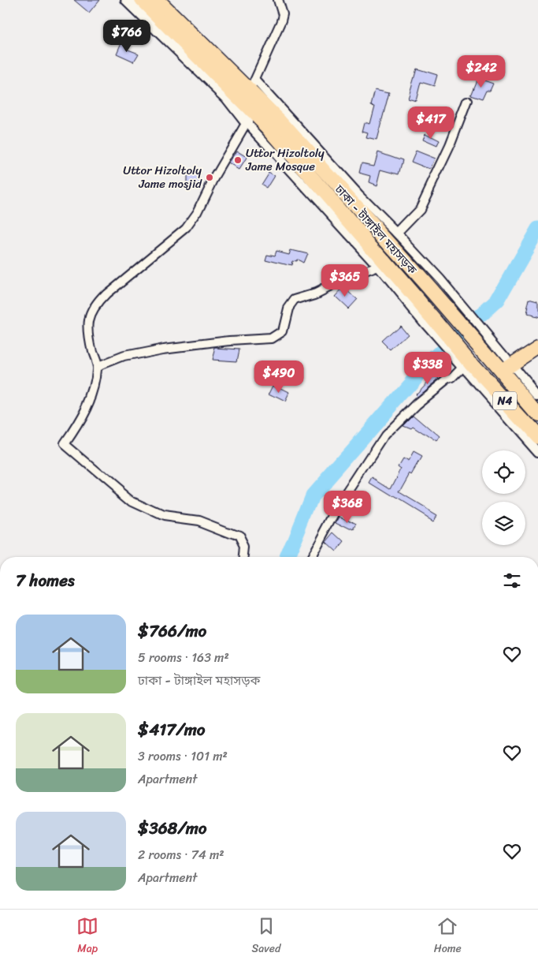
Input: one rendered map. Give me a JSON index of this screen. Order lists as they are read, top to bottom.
{
  "streets": {
    "highway": ["ঢাকা - টাঙ্গাইল মহাসড়ক", "N4"]
  },
  "crossings": [
    ["ঢাকা - টাঙ্গাইল মহাসড়ক", "N4"]
  ],
  "places": ["Uttor Hizoltoly Jame Mosque", "Uttor Hizoltoly Jame mosjid"],
  "page": {
    "price": [
      "$766",
      "$242",
      "$417",
      "$365",
      "$338",
      "$490",
      "$368"
    ],
    "heading": "7 homes",
    "list": [
      {
        "name": "$766/mo",
        "note": "5 rooms · 163 m² · ঢাকা - টাঙ্গাইল মহাসড়ক"
      },
      {
        "name": "$417/mo",
        "note": "3 rooms · 101 m² · Apartment"
      },
      {
        "name": "$368/mo",
        "note": "2 rooms · 74 m² · Apartment"
      }
    ],
    "tabs": ["Map", "Saved", "Home"]
  }
}
